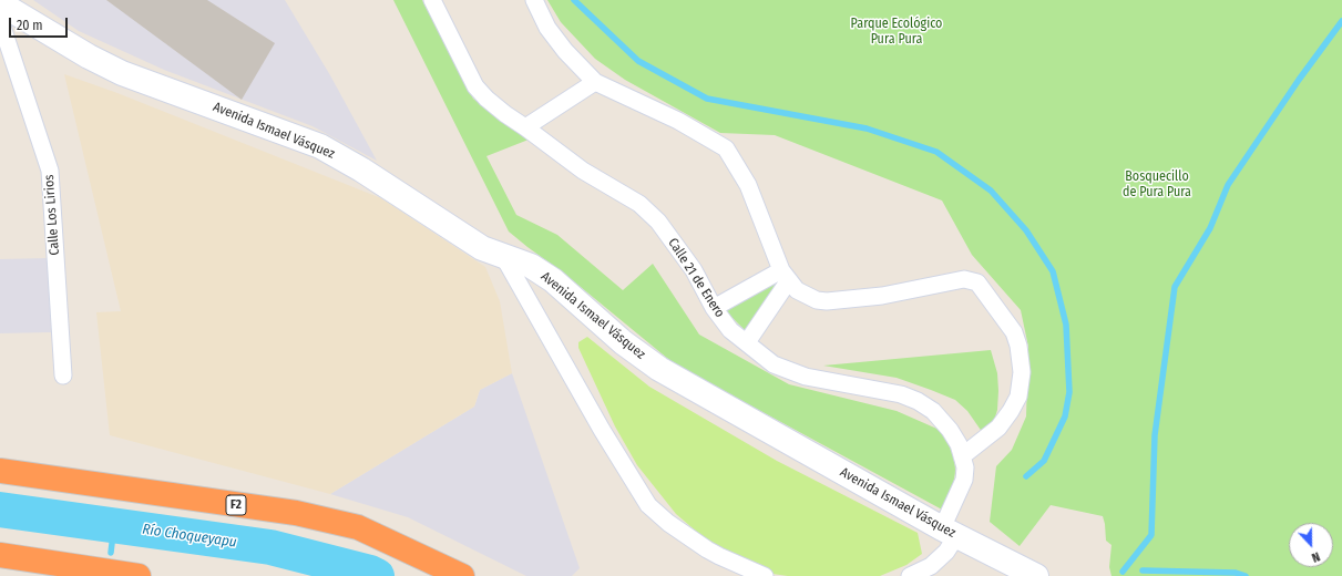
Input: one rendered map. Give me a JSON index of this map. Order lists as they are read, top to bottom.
{
  "streets": {
    "highway": ["F2"],
    "main road": ["Avenida Ismael Vásquez"],
    "street": ["Calle Los Lirios", "Calle 21 de Enero"]
  },
  "crossings": [
    ["Avenida Ismael Vásquez", "Calle Los Lirios"],
    ["Avenida Ismael Vásquez", "Calle 21 de Enero"]
  ],
  "water": ["Río Choqueyapu"],
  "parks": ["Parque Ecológico Pura Pura", "Bosquecillo de Pura Pura"],
  "scale_bar": "20 m",
  "north": "bottom"
}
